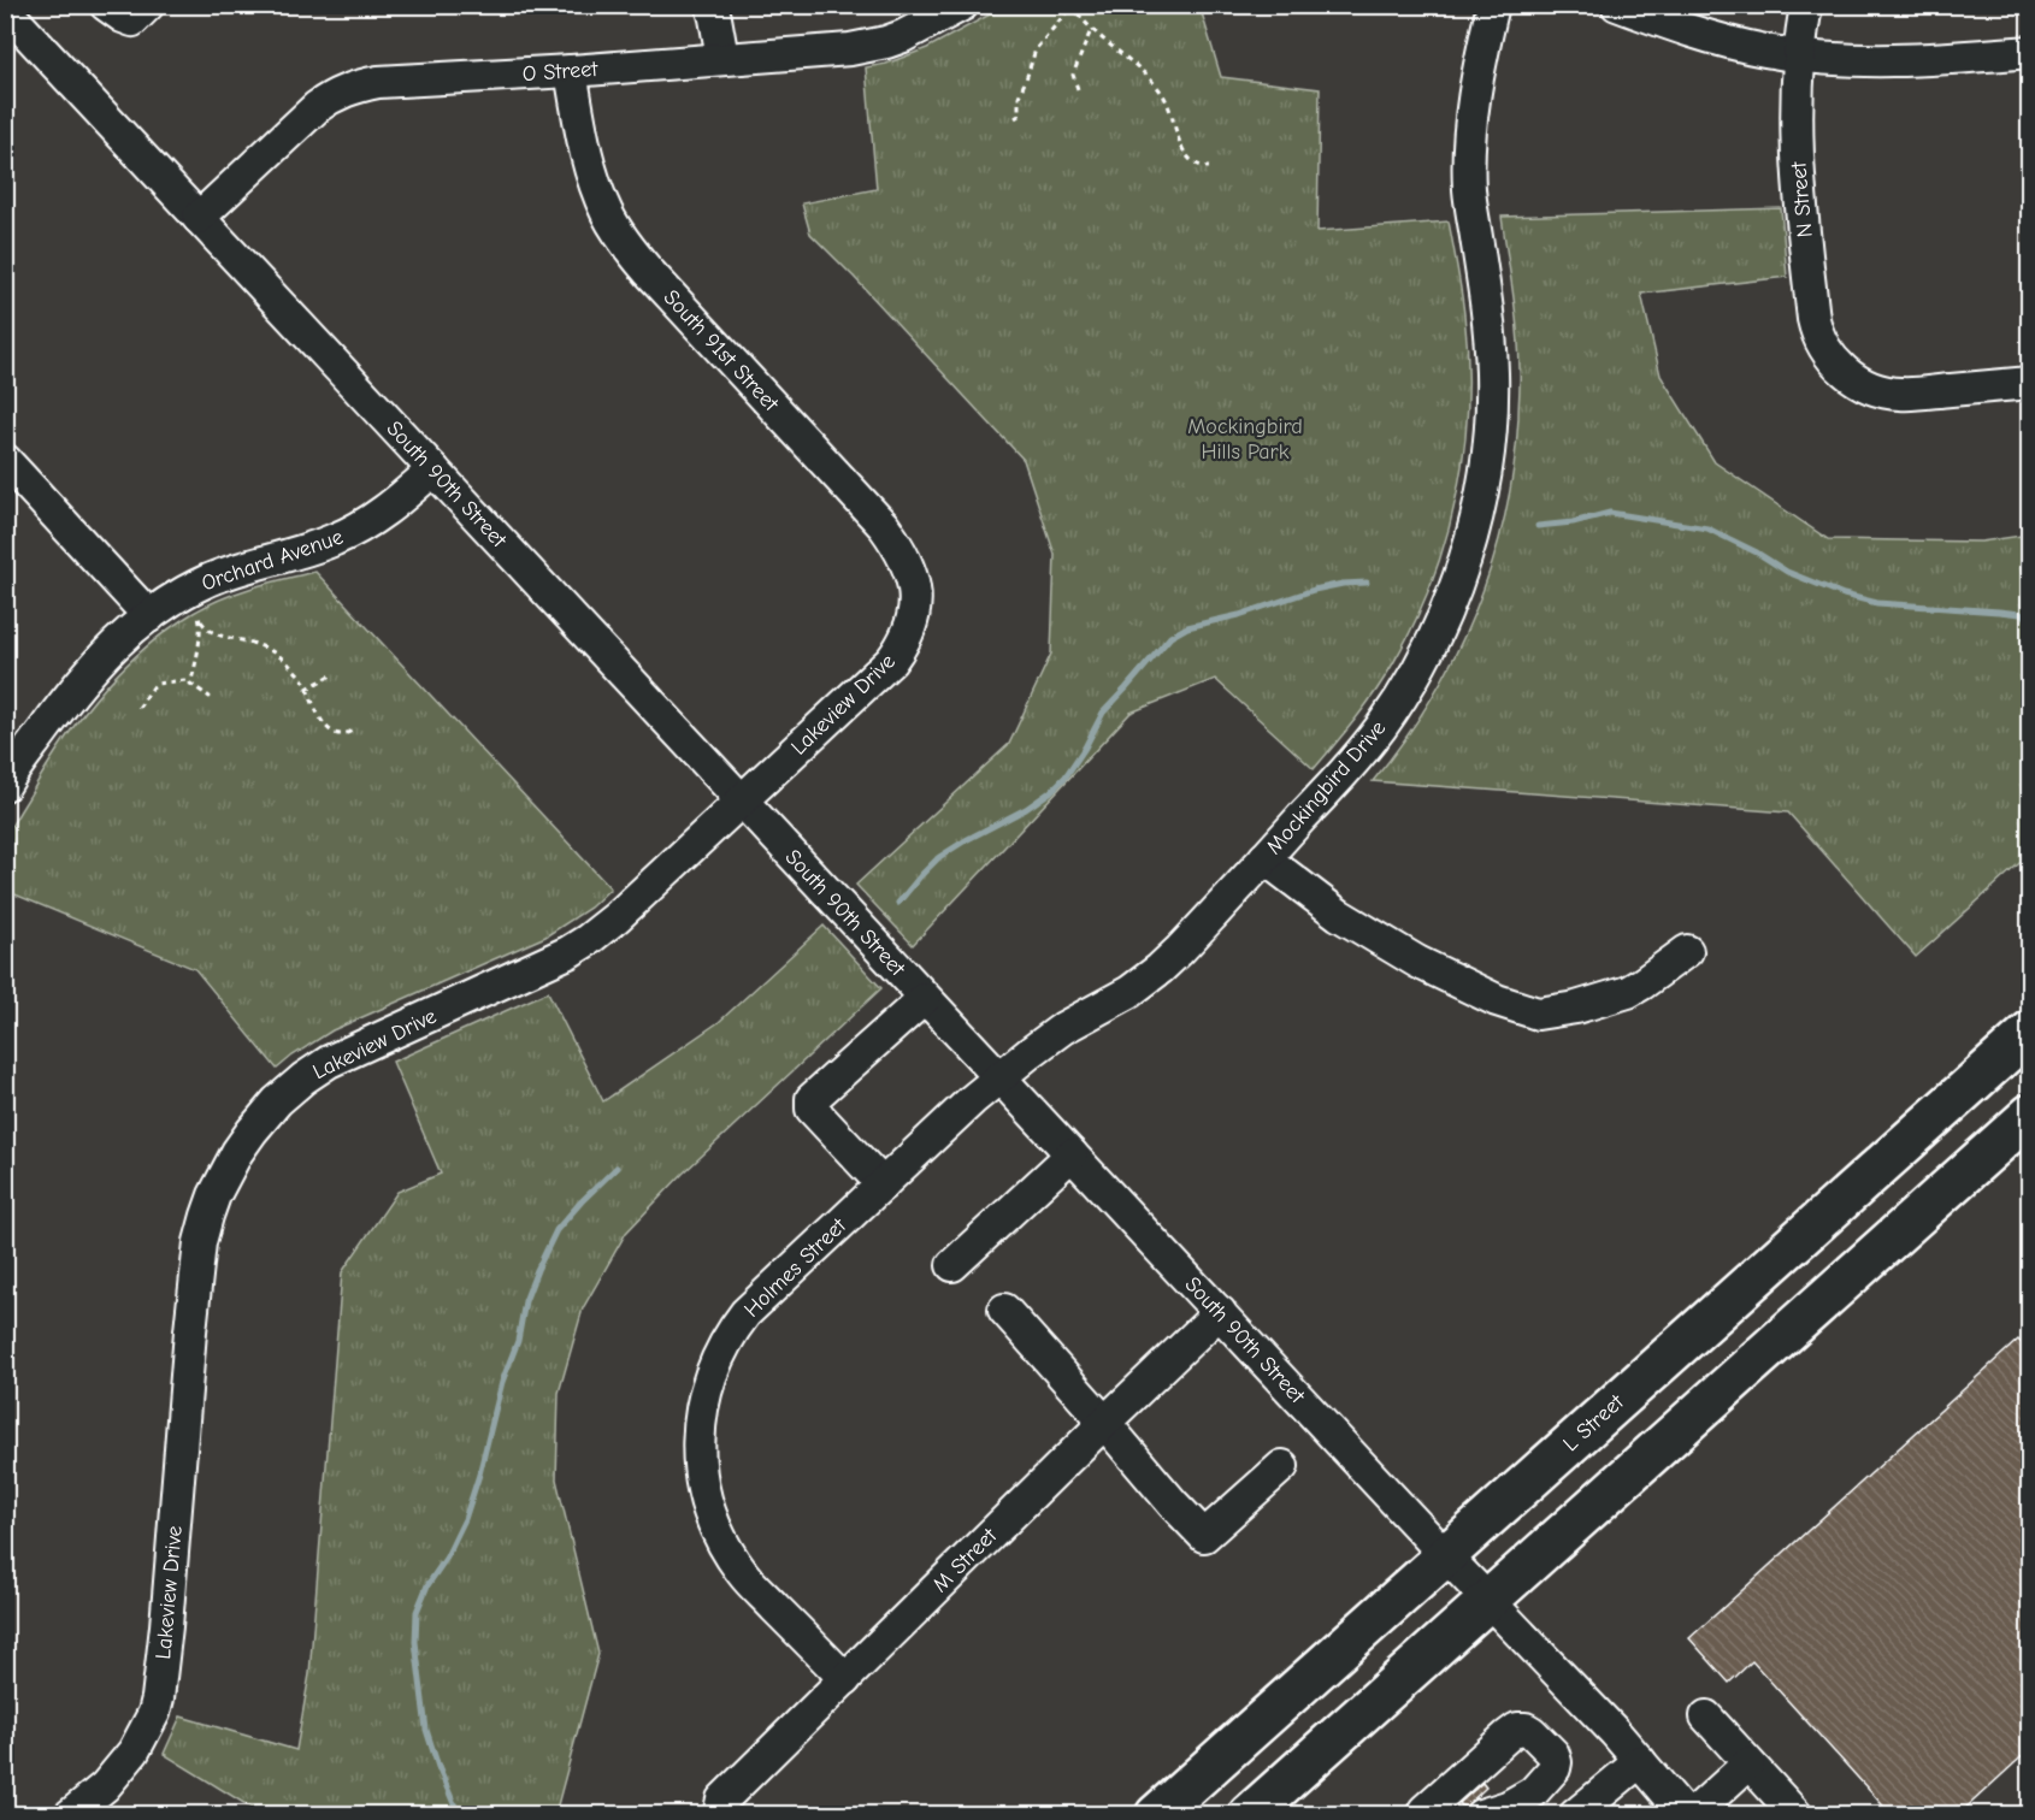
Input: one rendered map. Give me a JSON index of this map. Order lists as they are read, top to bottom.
{
  "streets": {
    "main road": ["L Street"],
    "street": [
      "O Street",
      "N Street",
      "South 91st Street",
      "South 90th Street",
      "Orchard Avenue",
      "Lakeview Drive",
      "Mockingbird Drive",
      "Holmes Street",
      "M Street"
    ]
  },
  "crossings": [
    ["O Street", "South 91st Street"],
    ["O Street", "South 90th Street"],
    ["South 91st Street", "Lakeview Drive"],
    ["South 90th Street", "Orchard Avenue"],
    ["South 90th Street", "Lakeview Drive"],
    ["South 90th Street", "Mockingbird Drive"],
    ["South 90th Street", "Holmes Street"],
    ["South 90th Street", "L Street"],
    ["South 90th Street", "M Street"],
    ["Mockingbird Drive", "Holmes Street"],
    ["Holmes Street", "M Street"]
  ],
  "parks": ["Mockingbird Hills Park"]
}
